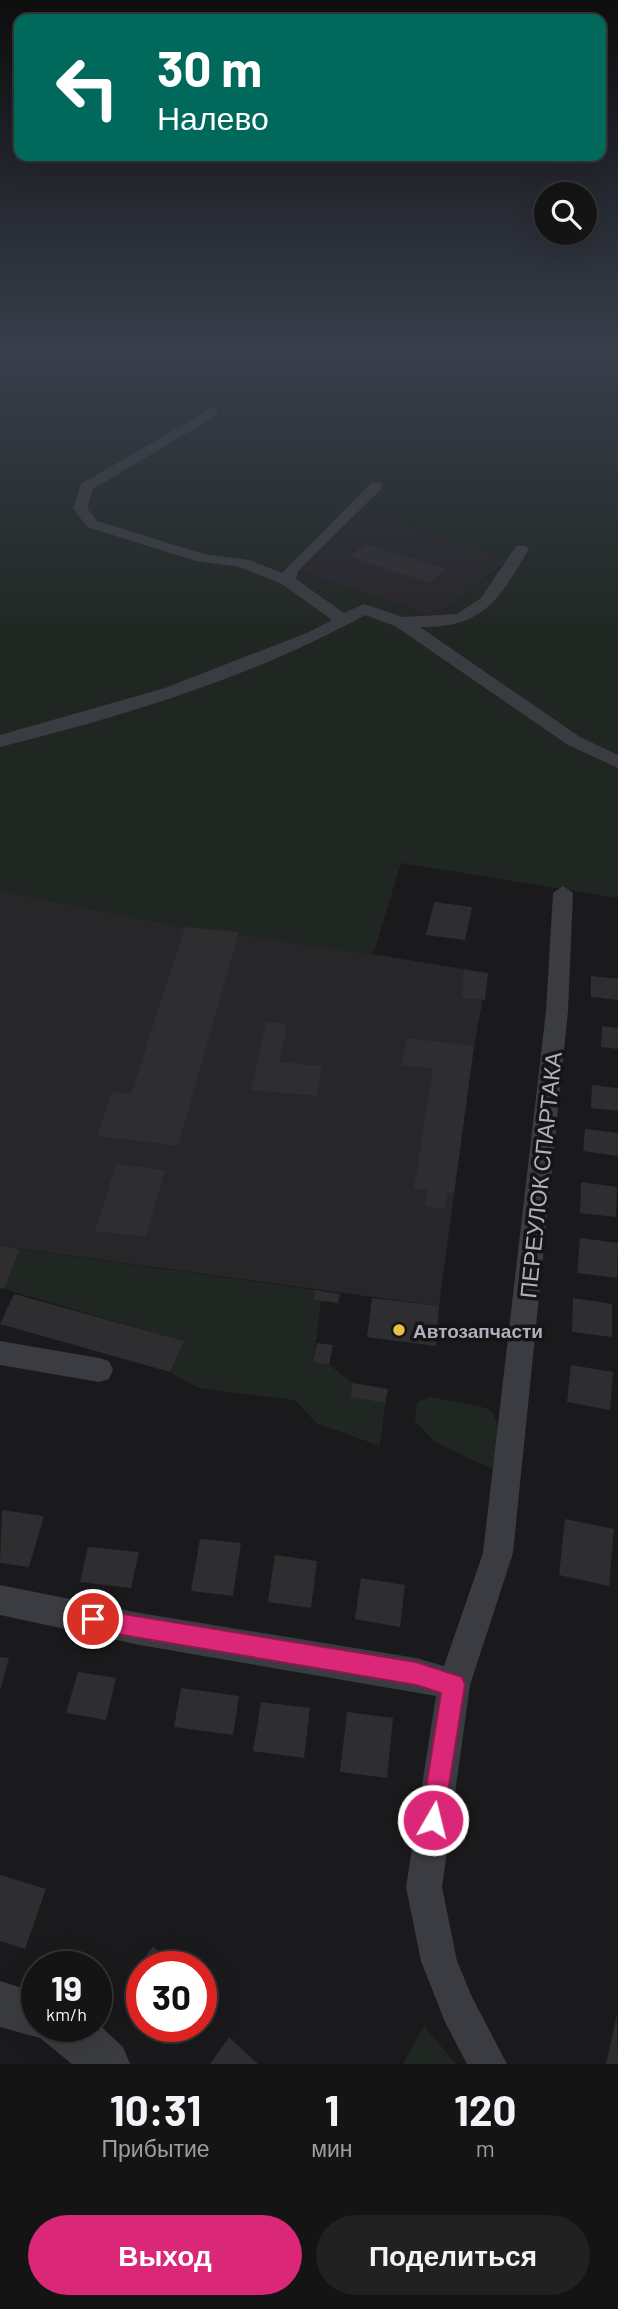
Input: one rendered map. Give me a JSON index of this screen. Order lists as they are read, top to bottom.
{
  "streets": {
    "street": ["ПЕРЕУЛОК СПАРТАКА"]
  },
  "places": ["Автозапчасти"],
  "page": {
    "turn": ["30 m", "Налево"],
    "speed": "19 km/h",
    "limit": "30",
    "eta": [
      "10:31",
      "Прибытие",
      "1",
      "мин",
      "120",
      "m"
    ],
    "buttons": ["Выход", "Поделиться"]
  }
}
